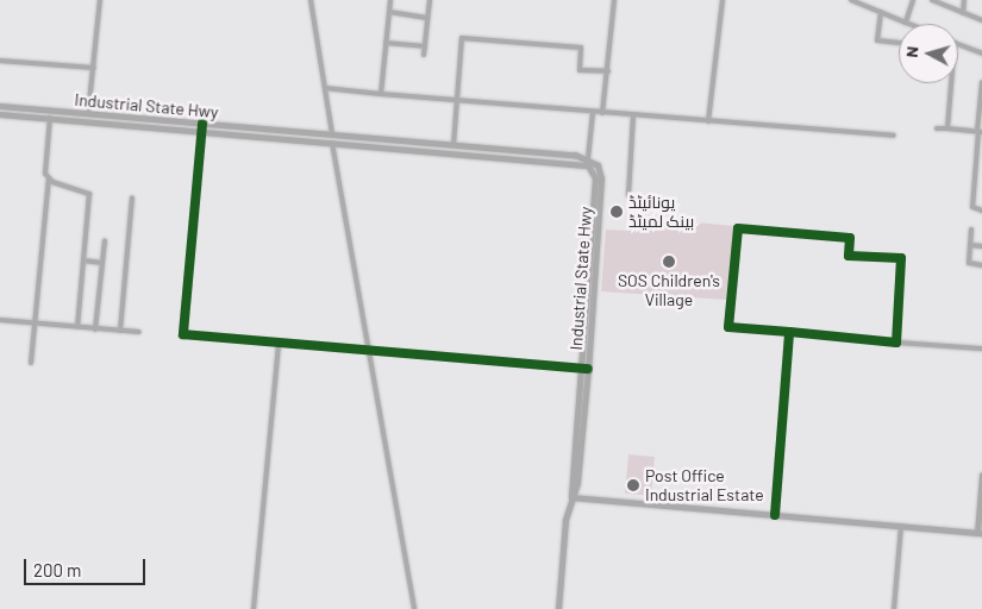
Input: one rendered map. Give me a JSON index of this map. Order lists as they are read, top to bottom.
{
  "streets": {
    "main road": ["Industrial State Hwy"]
  },
  "places": ["یونائیٹڈ بینک لمیٹڈ", "SOS Children's Village", "Post Office Industrial Estate"],
  "scale_bar": "200 m",
  "north": "left"
}
